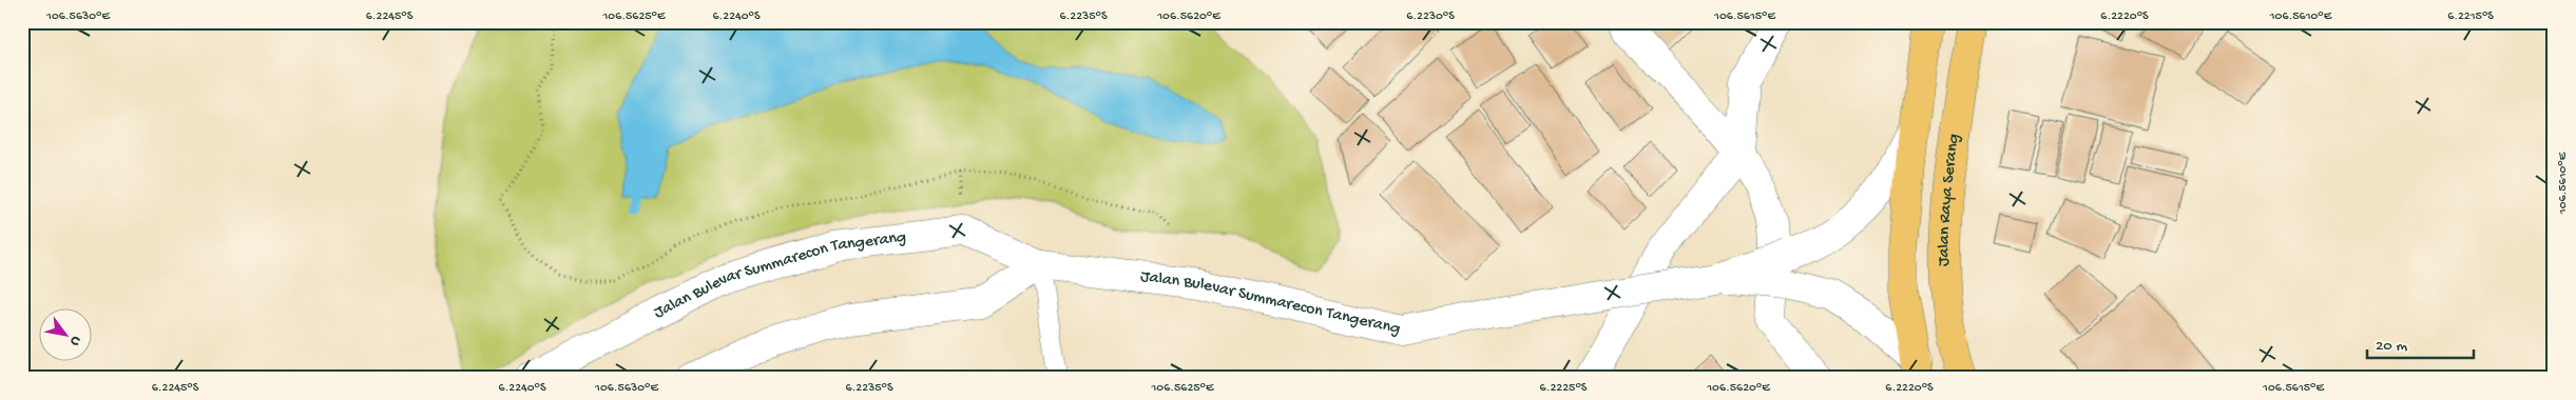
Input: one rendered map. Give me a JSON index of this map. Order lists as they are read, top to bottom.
{
  "streets": {
    "highway": ["Jalan Raya Serang"],
    "street": ["Jalan Bulevar Summarecon Tangerang"]
  },
  "scale_bar": "20 m",
  "north": "bottom right",
  "coordinates": [
    "106.5630°E",
    "6.2245°S",
    "106.5625°E",
    "6.2240°S",
    "6.2235°S",
    "106.5620°E",
    "6.2230°S",
    "106.5615°E",
    "6.2220°S",
    "106.5610°E",
    "6.2215°S",
    "6.2225°S"
  ]
}
